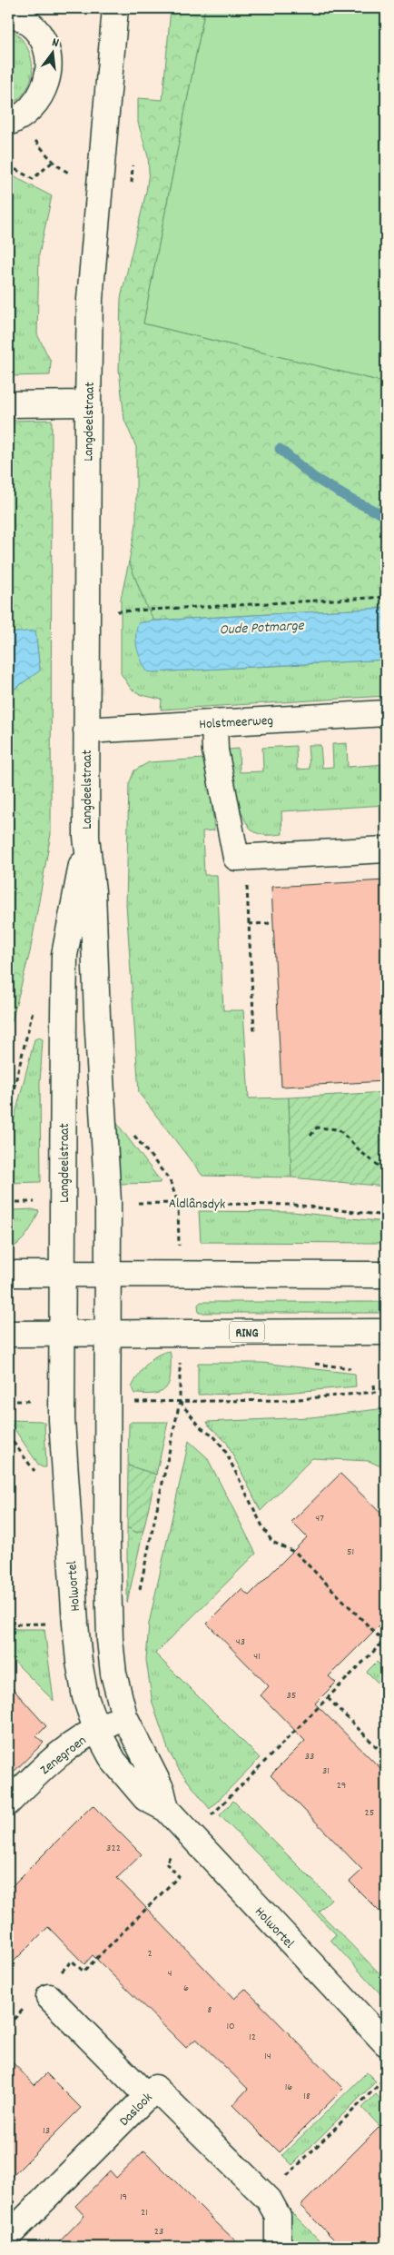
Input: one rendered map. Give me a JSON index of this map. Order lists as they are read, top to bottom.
{
  "streets": {
    "street": [
      "Langdeelstraat",
      "Holstmeerweg",
      "RING",
      "Holwortel",
      "Zenegroen",
      "Daslook"
    ],
    "path": ["Aldlânsdyk"]
  },
  "crossings": [
    ["Langdeelstraat", "Holstmeerweg"],
    ["Langdeelstraat", "Aldlânsdyk"],
    ["Langdeelstraat", "RING"],
    ["Langdeelstraat", "Holwortel"],
    ["RING", "Holwortel"],
    ["Holwortel", "Zenegroen"]
  ],
  "water": ["Oude Potmarge"],
  "house_numbers": [
    "47",
    "51",
    "43",
    "41",
    "35",
    "33",
    "31",
    "29",
    "25",
    "322",
    "2",
    "4",
    "6",
    "8",
    "10",
    "12",
    "14",
    "16",
    "18",
    "13",
    "19",
    "21",
    "23"
  ],
  "north": "top"
}
